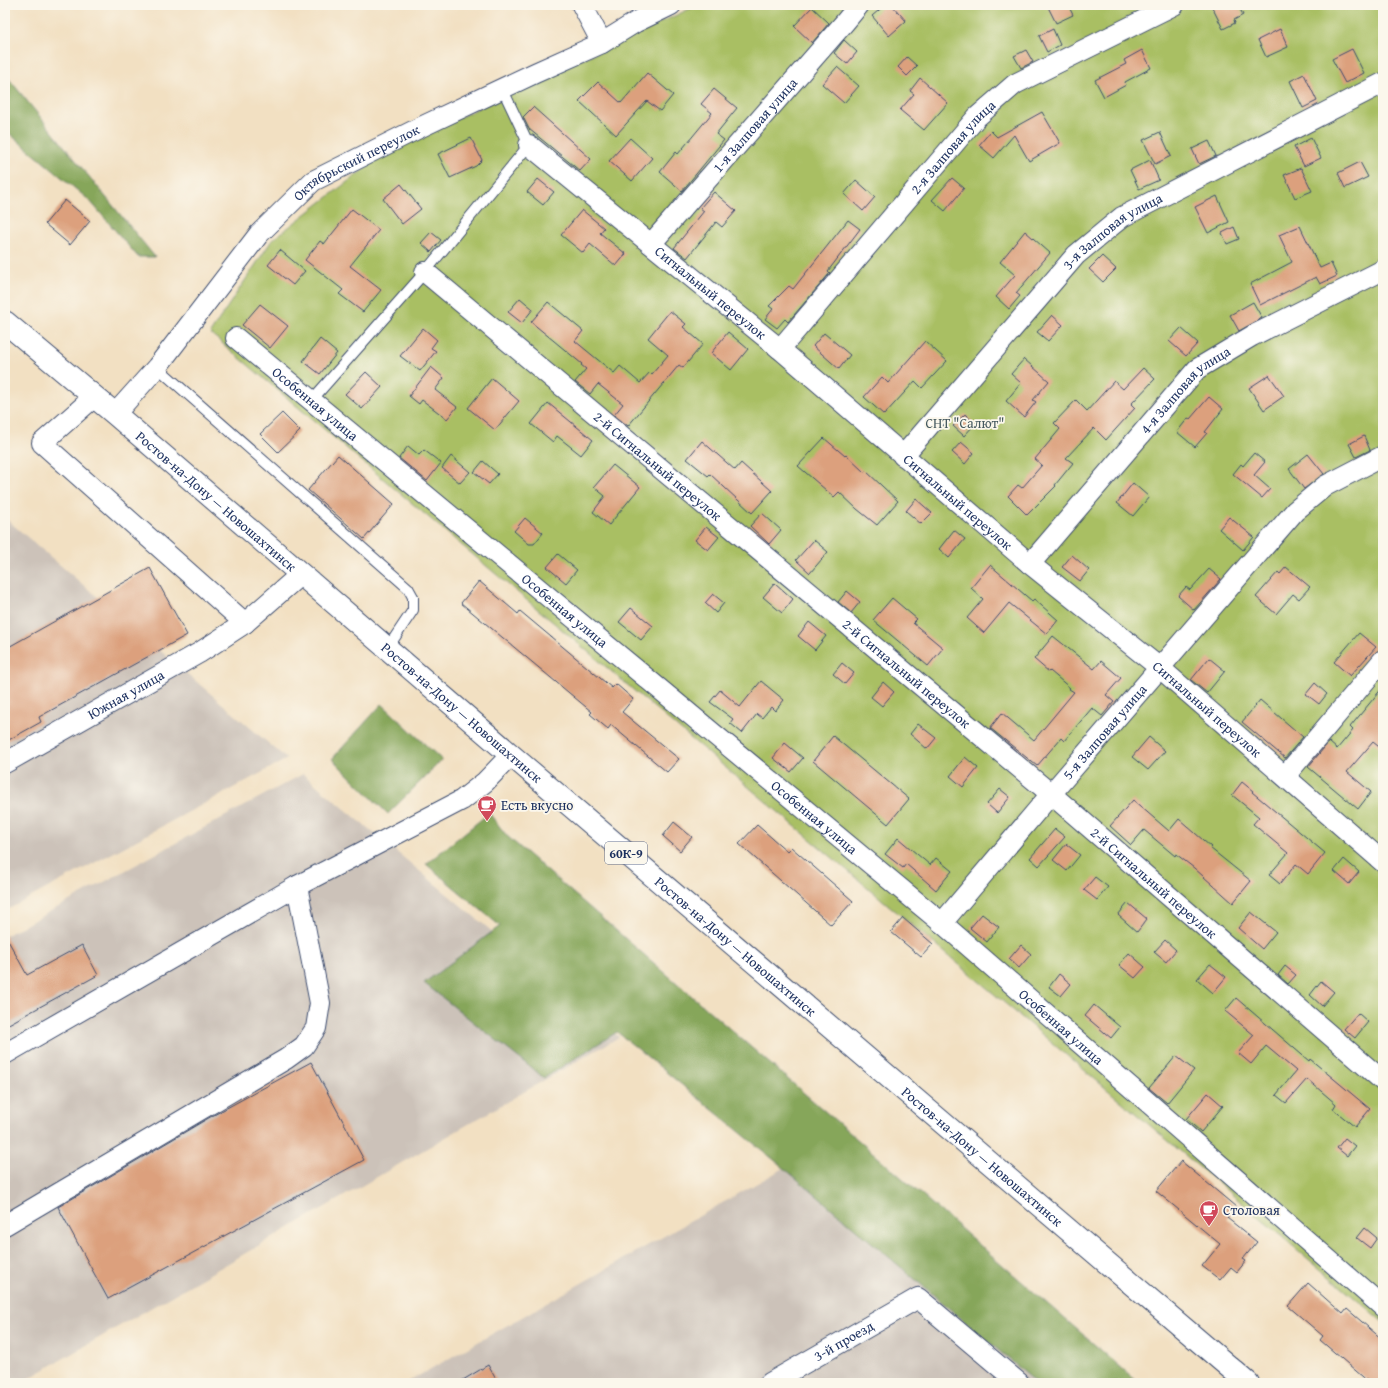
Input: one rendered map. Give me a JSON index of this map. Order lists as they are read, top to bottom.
{
  "streets": {
    "main road": ["Ростов-на-Дону — Новошахтинск", "60К-9"],
    "street": [
      "1-я Залповая улица",
      "2-я Залповая улица",
      "Октябрьский переулок",
      "3-я Залповая улица",
      "Сигнальный переулок",
      "4-я Залповая улица",
      "Особенная улица",
      "2-й Сигнальный переулок",
      "Южная улица",
      "5-я Залповая улица",
      "3-й проезд"
    ]
  },
  "crossings": [
    ["1-я Залповая улица", "Сигнальный переулок"],
    ["2-я Залповая улица", "Сигнальный переулок"],
    ["Октябрьский переулок", "Ростов-на-Дону — Новошахтинск"],
    ["3-я Залповая улица", "Сигнальный переулок"],
    ["Сигнальный переулок", "4-я Залповая улица"],
    ["Сигнальный переулок", "5-я Залповая улица"],
    ["Особенная улица", "5-я Залповая улица"],
    ["2-й Сигнальный переулок", "5-я Залповая улица"],
    ["Ростов-на-Дону — Новошахтинск", "Южная улица"]
  ],
  "parks": ["СНТ \"Салют\""],
  "places": {
    "cafe": ["Есть вкусно", "Столовая"]
  }
}
